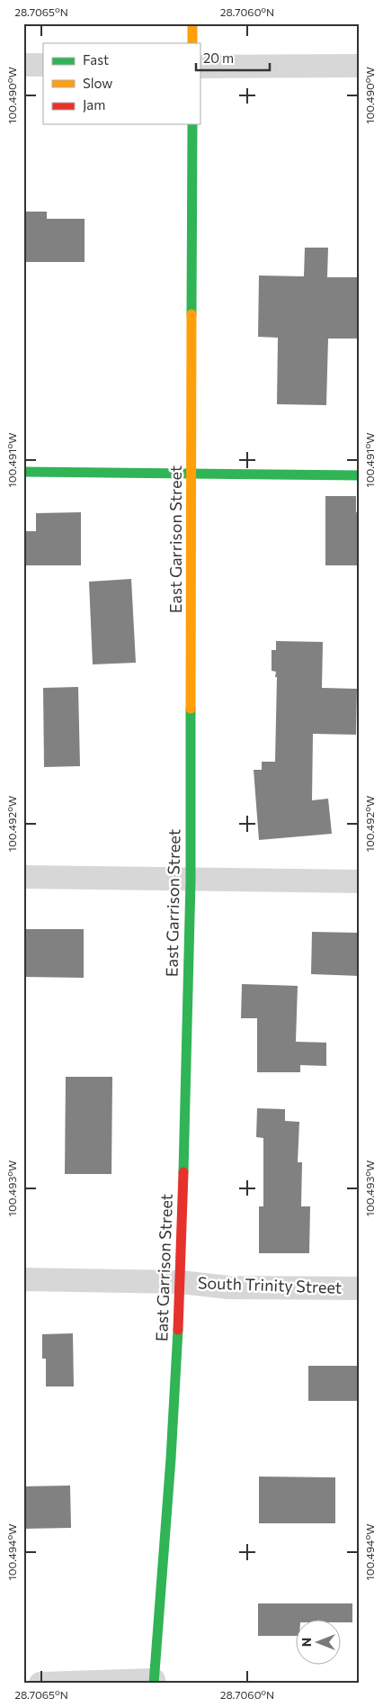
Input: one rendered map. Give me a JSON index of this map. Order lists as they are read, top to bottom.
{
  "streets": {
    "main road": ["East Garrison Street"],
    "street": ["South Trinity Street"]
  },
  "crossings": [
    ["East Garrison Street", "South Trinity Street"]
  ],
  "legend": ["Fast", "Slow", "Jam"],
  "scale_bar": "20 m",
  "north": "left",
  "coordinates": [
    "28.7065°N",
    "28.7060°N",
    "100.490°W",
    "100.491°W",
    "100.492°W",
    "100.493°W",
    "100.494°W"
  ]
}
